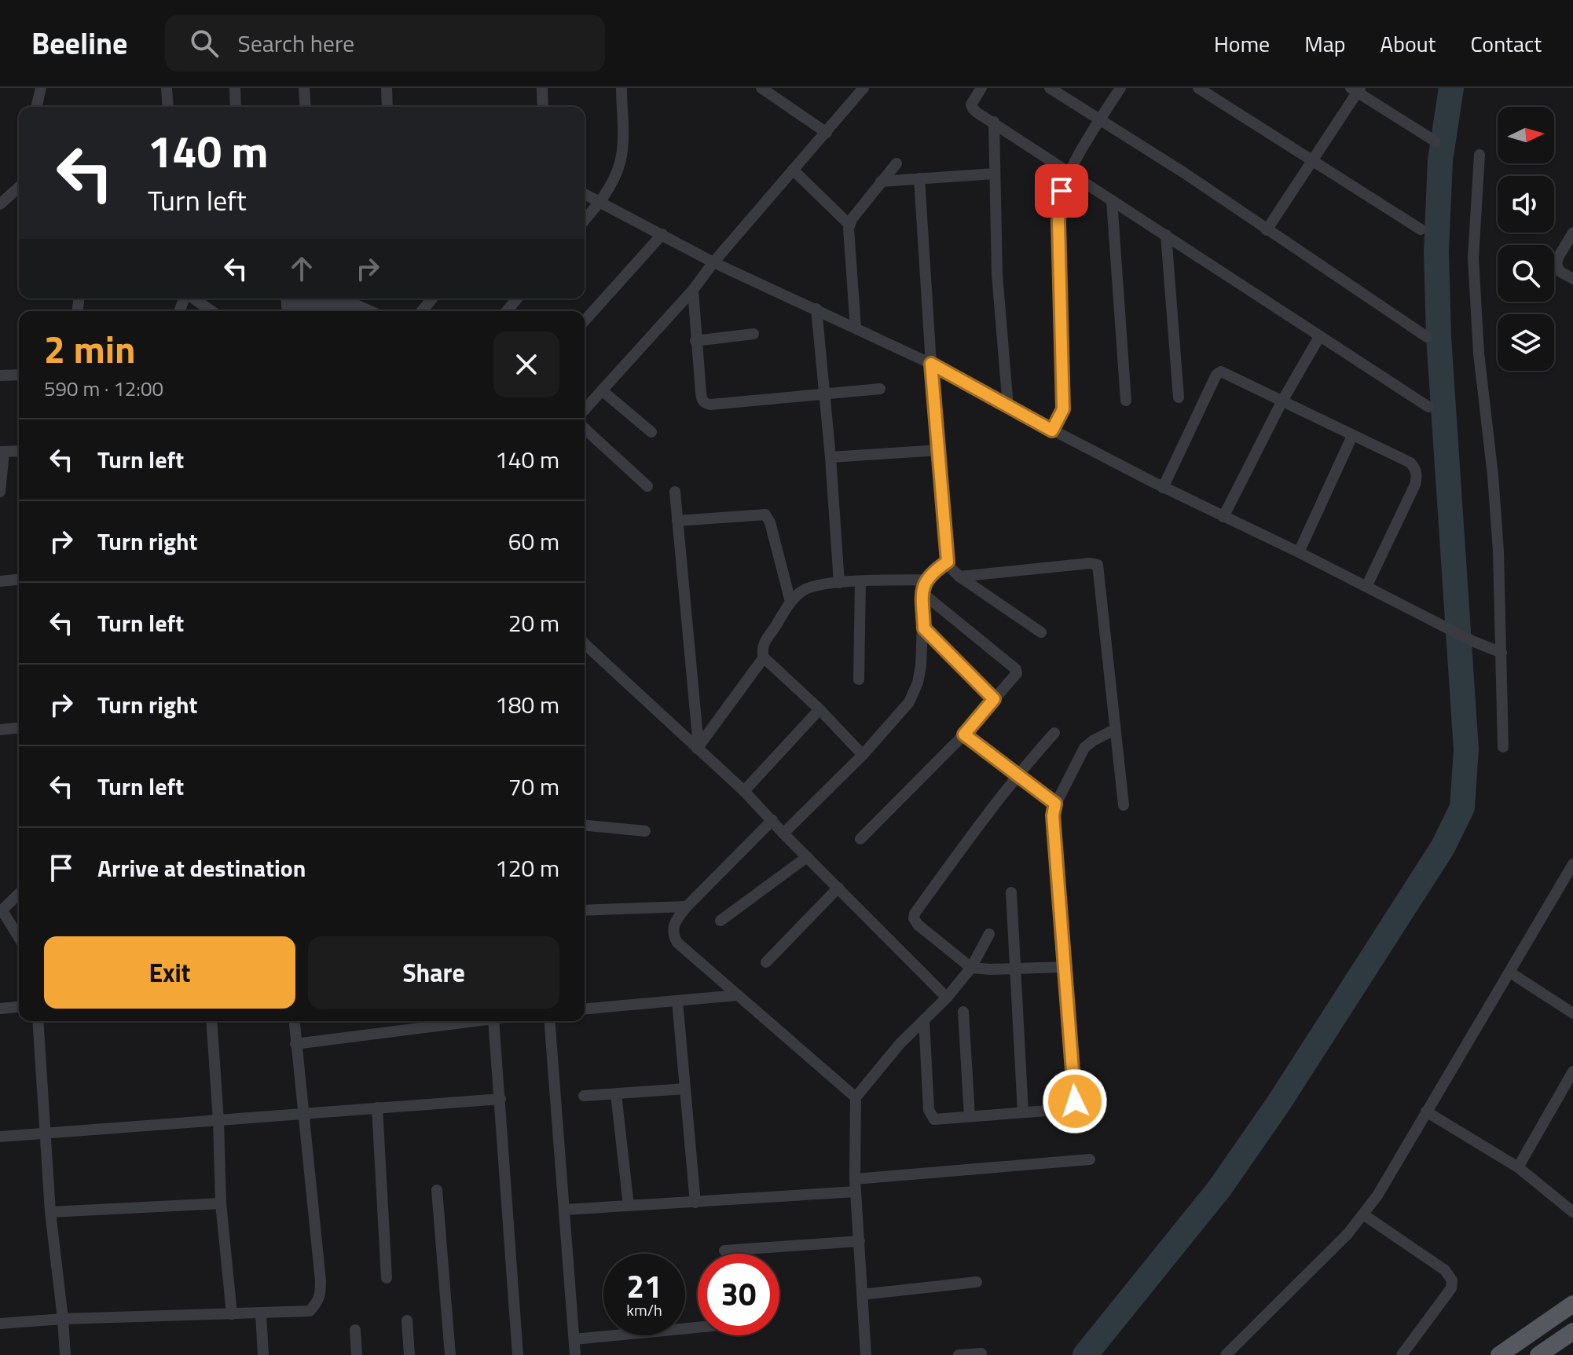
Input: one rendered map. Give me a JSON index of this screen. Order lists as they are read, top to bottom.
{
  "north": "right",
  "page": {
    "header": "Beeline",
    "search": "Search here",
    "nav": [
      "Home",
      "Map",
      "About",
      "Contact"
    ],
    "turn": ["140 m", "Turn left"],
    "heading": ["2 min", "590 m · 12:00"],
    "list": [
      {
        "name": "Turn left",
        "value": "140 m"
      },
      {
        "name": "Turn right",
        "value": "60 m"
      },
      {
        "name": "Turn left",
        "value": "20 m"
      },
      {
        "name": "Turn right",
        "value": "180 m"
      },
      {
        "name": "Turn left",
        "value": "70 m"
      },
      {
        "name": "Arrive at destination",
        "value": "120 m"
      }
    ],
    "buttons": ["Exit", "Share"],
    "speed": "21 km/h",
    "limit": "30"
  }
}
